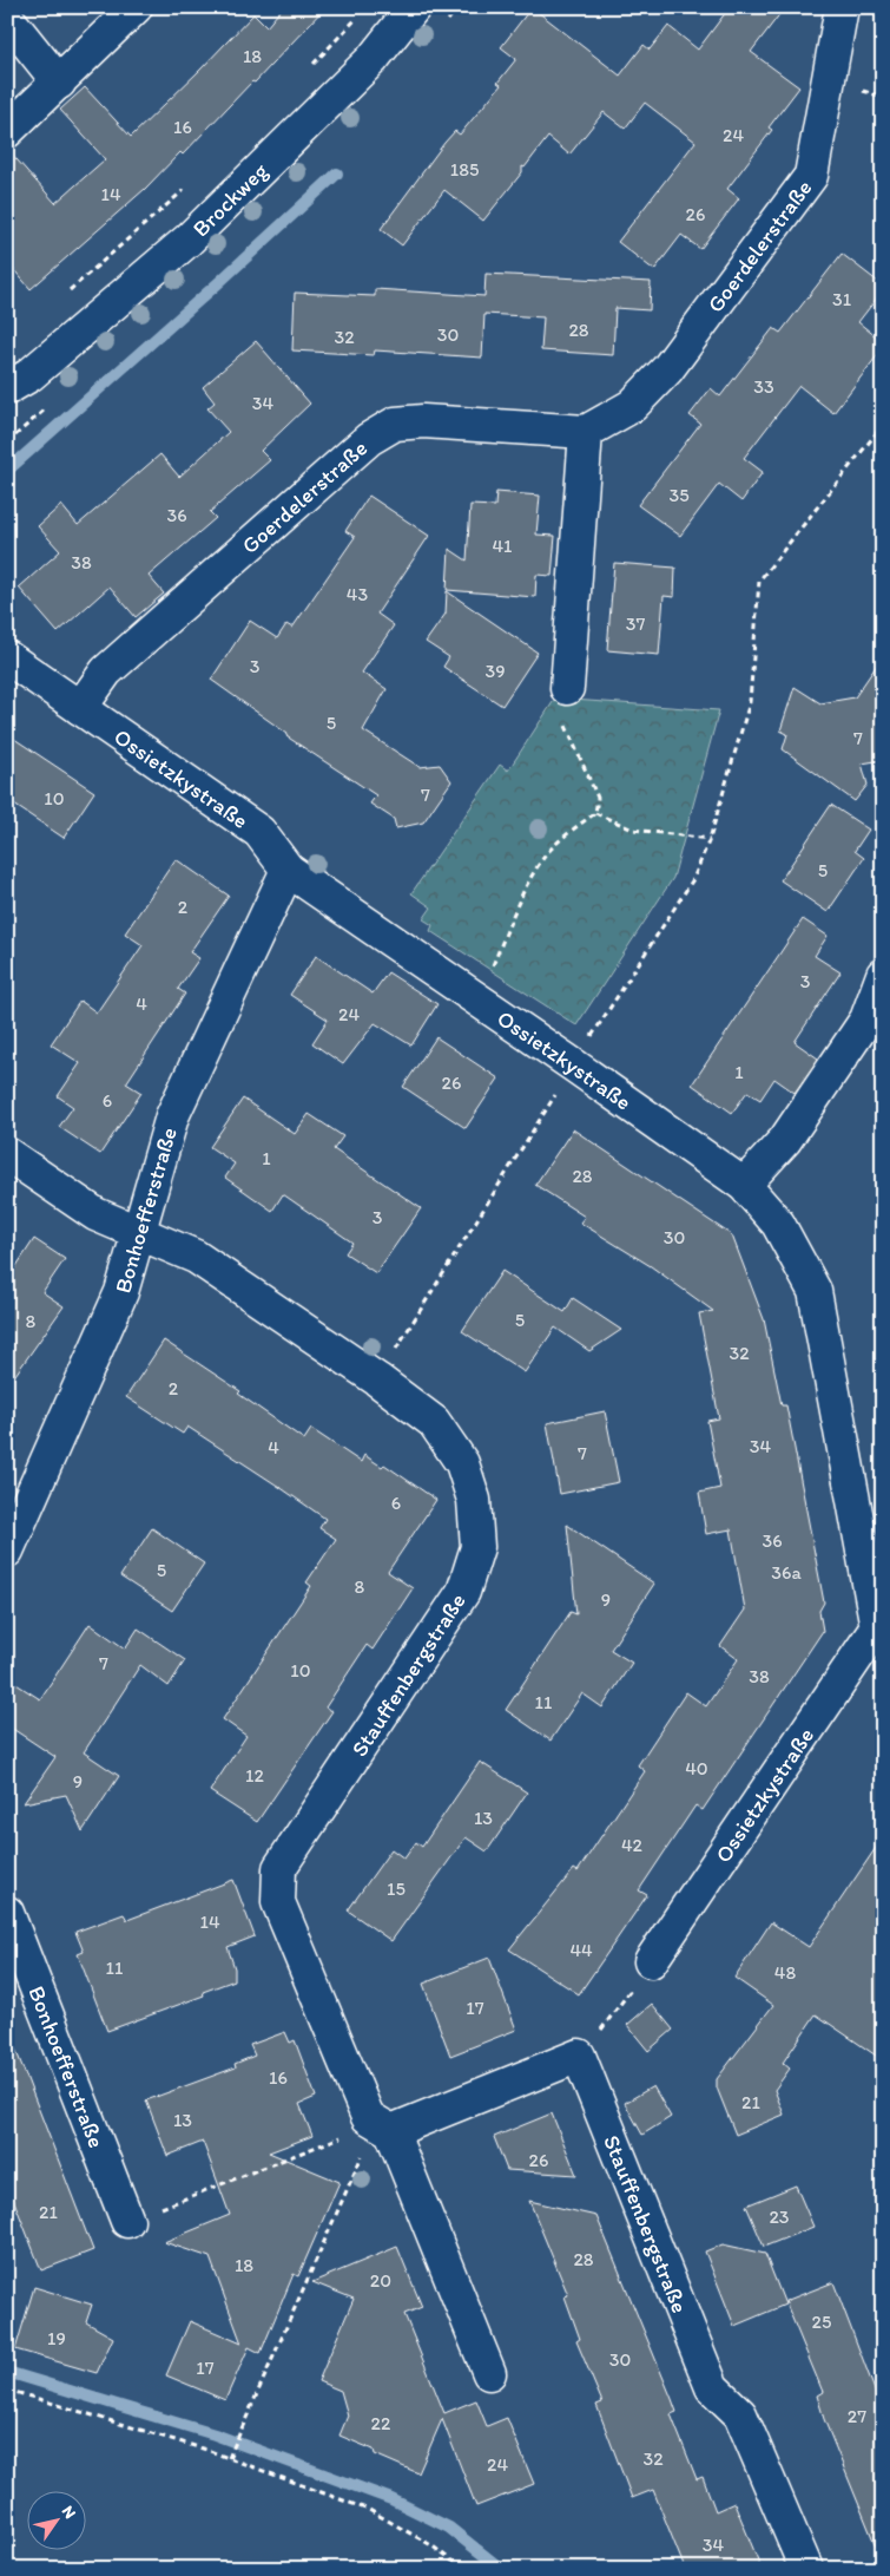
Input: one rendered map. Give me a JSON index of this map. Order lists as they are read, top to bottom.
{
  "streets": {
    "street": [
      "Brockweg",
      "Goerdelerstraße",
      "Ossietzkystraße",
      "Bonhoefferstraße",
      "Stauffenbergstraße"
    ]
  },
  "crossings": [
    ["Goerdelerstraße", "Ossietzkystraße"],
    ["Ossietzkystraße", "Bonhoefferstraße"],
    ["Bonhoefferstraße", "Stauffenbergstraße"]
  ],
  "house_numbers": [
    "18",
    "16",
    "24",
    "185",
    "14",
    "26",
    "31",
    "28",
    "30",
    "32",
    "33",
    "34",
    "35",
    "36",
    "41",
    "38",
    "43",
    "37",
    "3",
    "39",
    "5",
    "7",
    "7",
    "10",
    "5",
    "2",
    "3",
    "4",
    "24",
    "1",
    "26",
    "6",
    "1",
    "28",
    "3",
    "30",
    "5",
    "8",
    "32",
    "2",
    "34",
    "4",
    "7",
    "6",
    "36",
    "5",
    "36a",
    "8",
    "9",
    "7",
    "10",
    "38",
    "11",
    "40",
    "12",
    "9",
    "13",
    "42",
    "15",
    "14",
    "44",
    "11",
    "48",
    "17",
    "16",
    "21",
    "13",
    "26",
    "21",
    "23",
    "28",
    "18",
    "20",
    "25",
    "19",
    "30",
    "17",
    "27",
    "22",
    "32",
    "24",
    "34"
  ],
  "north": "top right"
}
